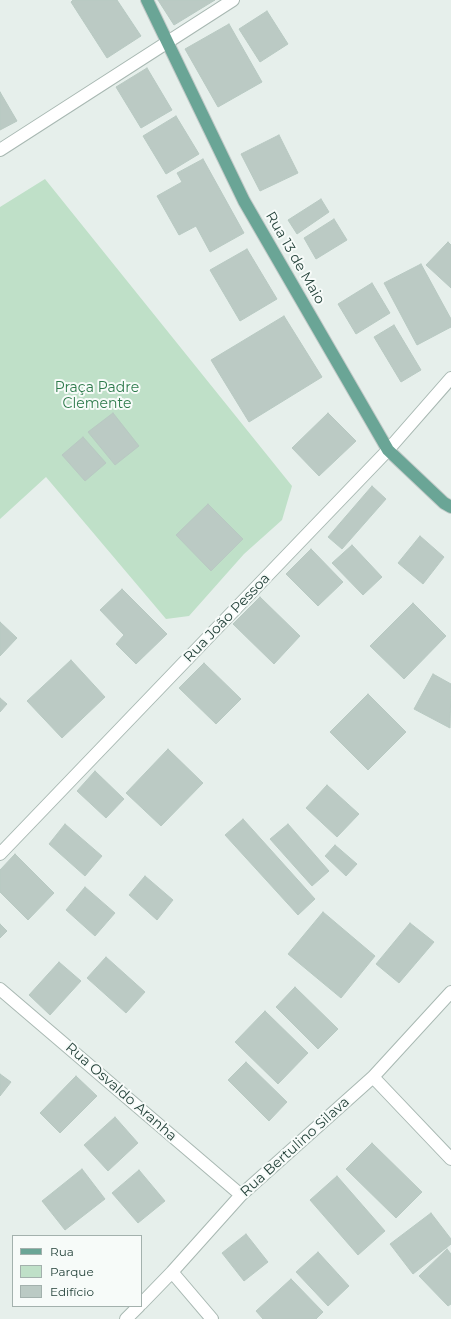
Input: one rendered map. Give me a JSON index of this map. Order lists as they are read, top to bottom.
{
  "streets": {
    "main road": ["Rua 13 de Maio"],
    "street": ["Rua João Pessoa", "Rua Osvaldo Aranha", "Rua Bertulino Silava"]
  },
  "crossings": [
    ["Rua 13 de Maio", "Rua João Pessoa"],
    ["Rua Osvaldo Aranha", "Rua Bertulino Silava"]
  ],
  "parks": ["Praça Padre Clemente"],
  "legend": ["Rua", "Parque", "Edifício"]
}
